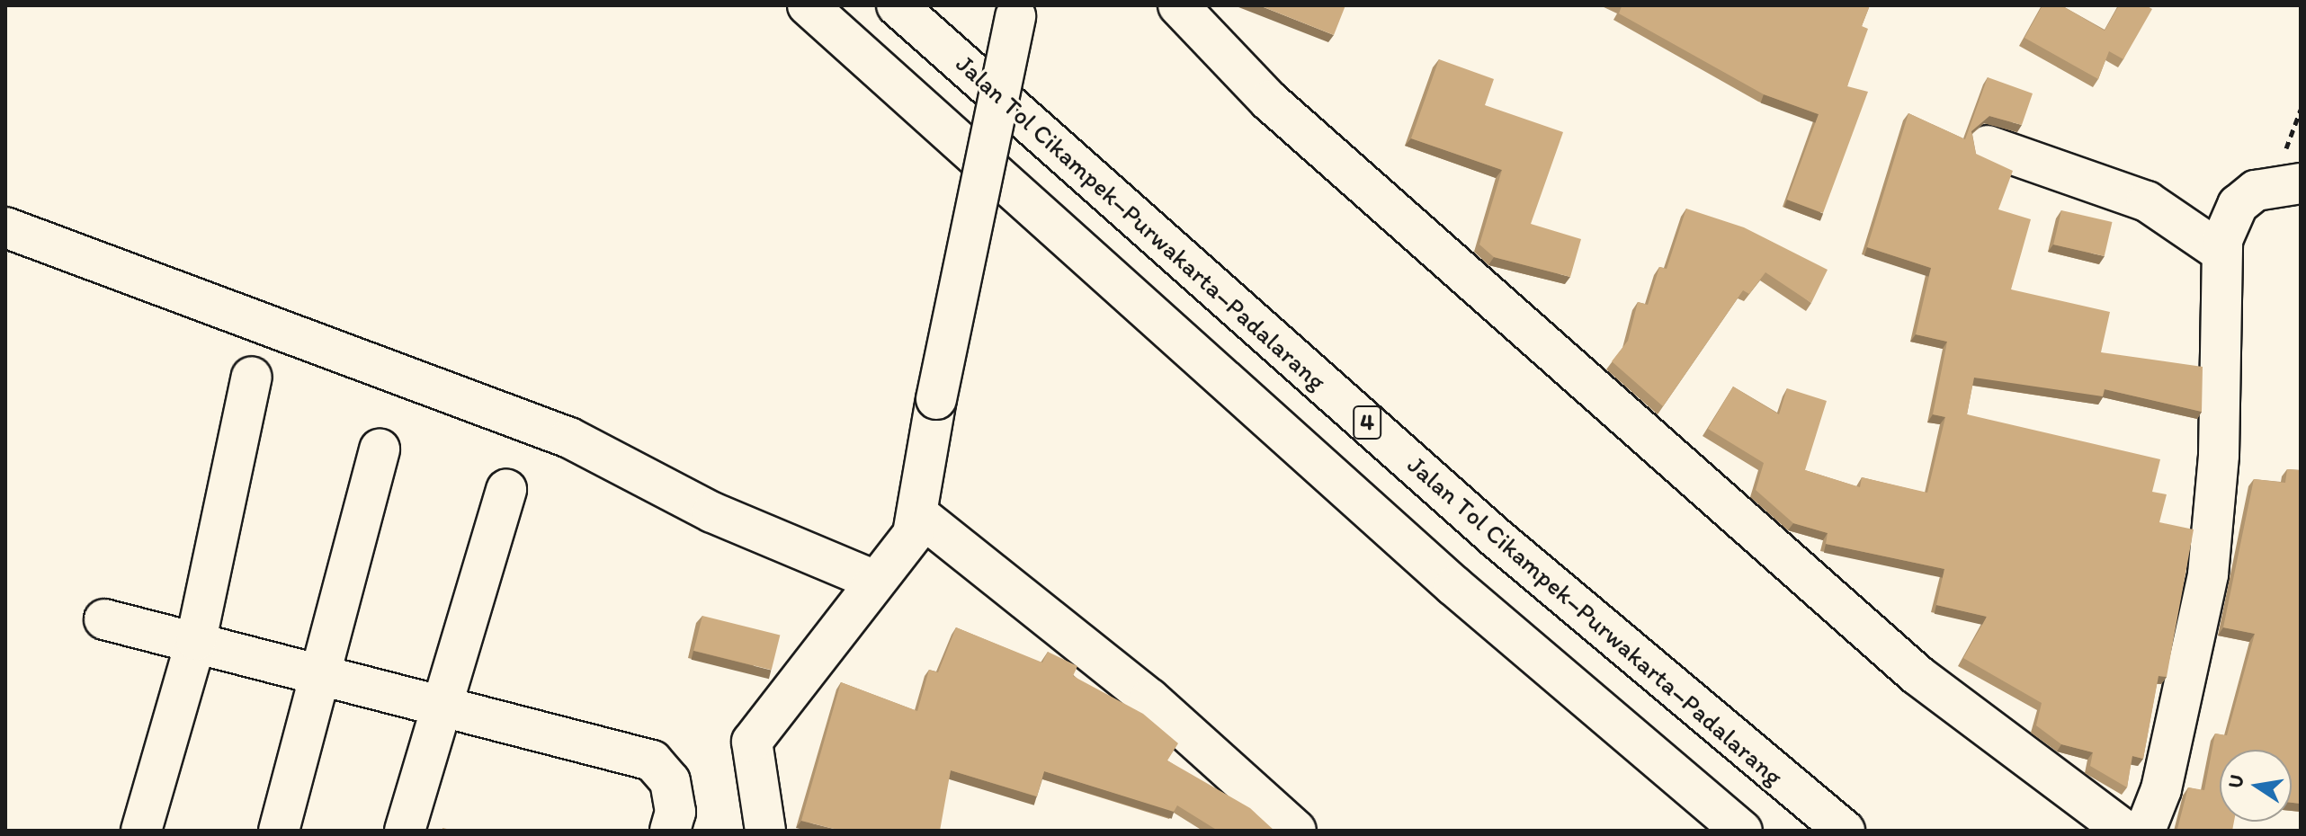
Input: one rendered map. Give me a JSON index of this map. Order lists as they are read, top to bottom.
{
  "streets": {
    "main road": ["Jalan Tol Cikampek–Purwakarta–Padalarang", "4"]
  },
  "north": "left"
}
